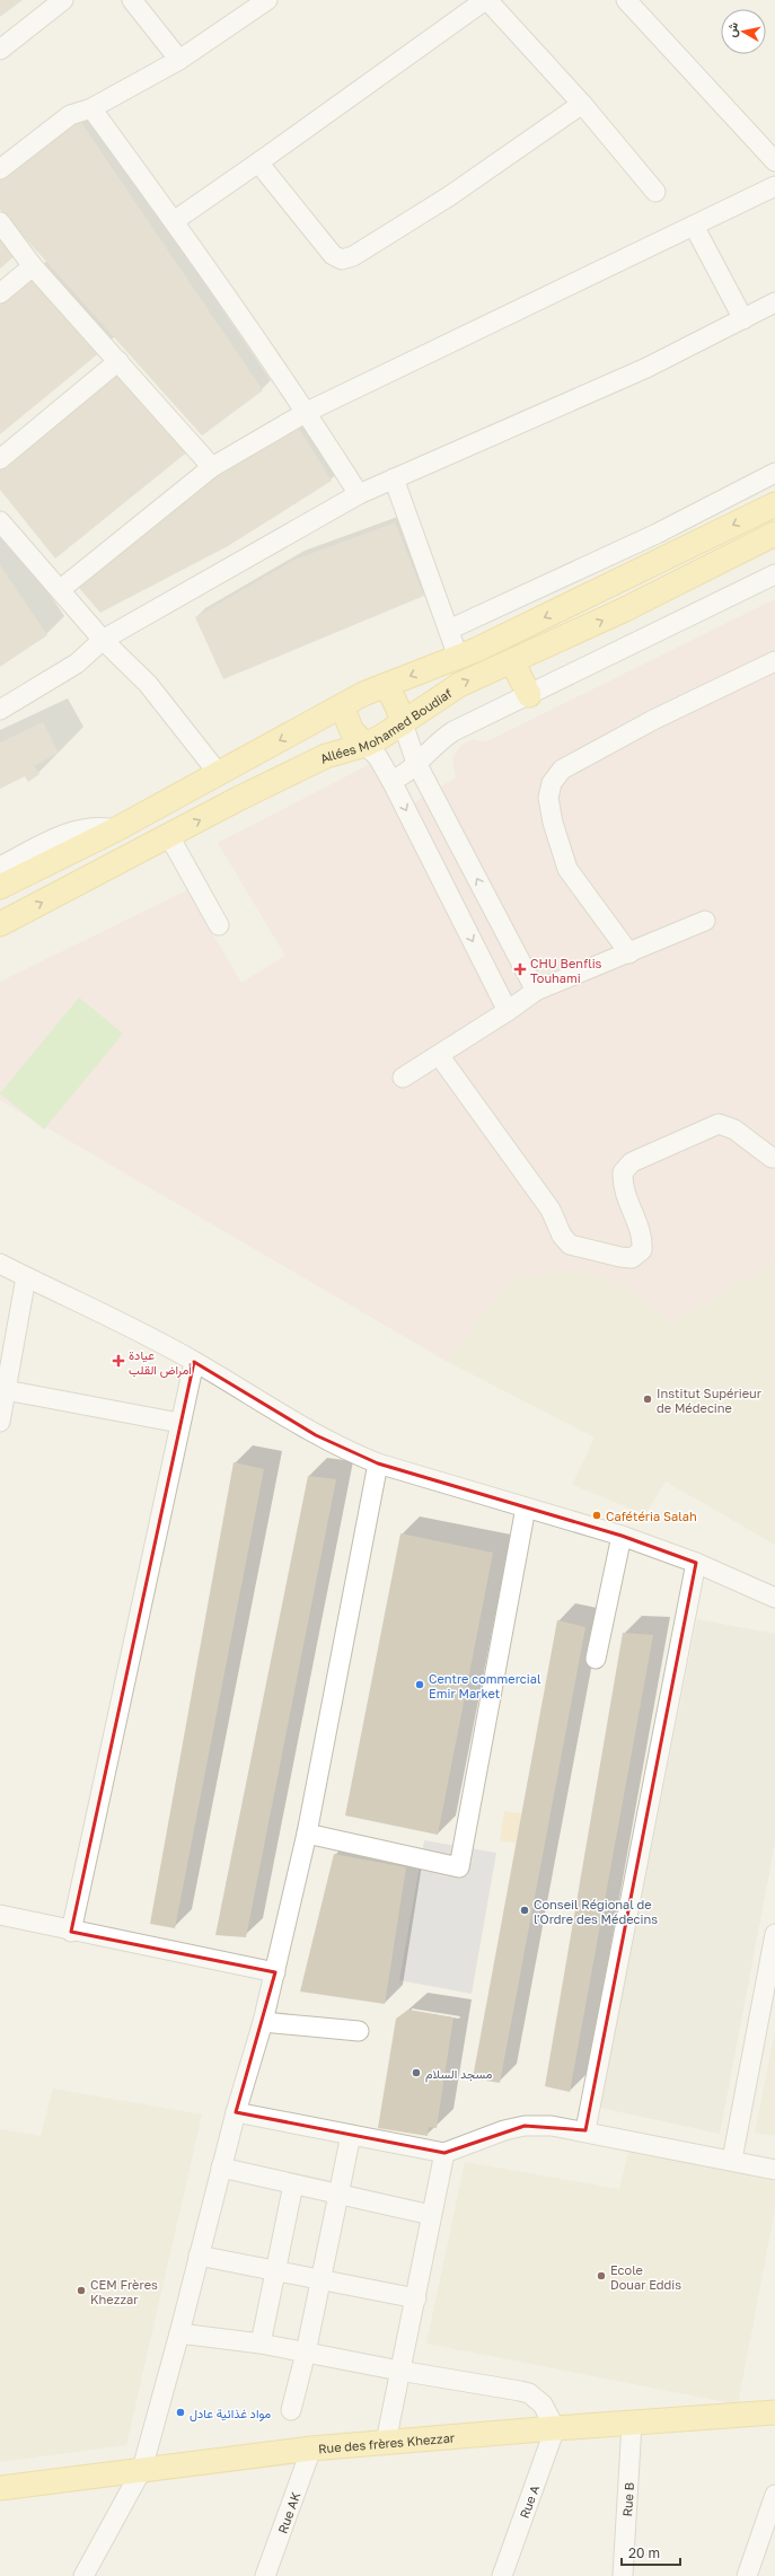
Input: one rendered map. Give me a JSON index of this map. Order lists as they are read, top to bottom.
{
  "streets": {
    "main road": ["Allées Mohamed Boudiaf", "Rue des frères Khezzar"],
    "street": ["Rue B", "Rue A", "Rue AK"]
  },
  "crossings": [
    ["Rue des frères Khezzar", "Rue B"],
    ["Rue des frères Khezzar", "Rue A"],
    ["Rue des frères Khezzar", "Rue AK"]
  ],
  "places": {
    "health": ["CHU Benflis Touhami", "عيادة أمراض القلب"],
    "other": [
      "Institut Supérieur de Médecine",
      "Cafétéria Salah",
      "Centre commercial Emir Market",
      "Conseil Régional de l'Ordre des Médecins",
      "مسجد السلام",
      "Ecole Douar Eddis",
      "CEM Frères Khezzar",
      "مواد غذائية عادل"
    ]
  },
  "scale_bar": "20 m",
  "north": "left"
}
